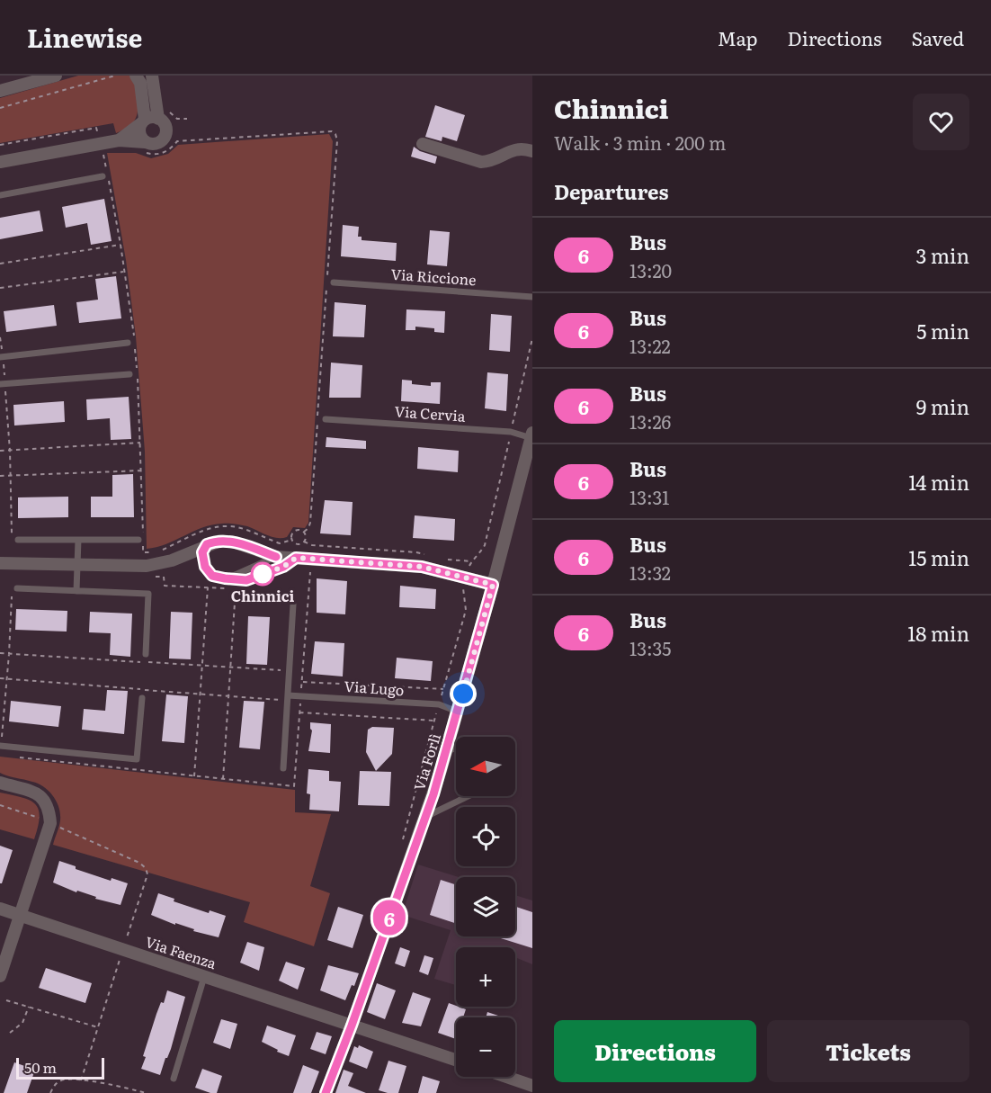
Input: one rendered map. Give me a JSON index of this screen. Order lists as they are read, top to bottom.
{
  "streets": {
    "street": ["Via Forlì", "Via Faenza"],
    "lane": ["Via Riccione", "Via Cervia", "Via Lugo"]
  },
  "crossings": [
    ["Via Cervia", "Via Forlì"],
    ["Via Lugo", "Via Forlì"],
    ["Via Forlì", "Via Faenza"]
  ],
  "places": ["Chinnici"],
  "lines": ["bus line 6"],
  "scale_bar": "50 m",
  "north": "left",
  "page": {
    "header": "Linewise",
    "nav": ["Map", "Directions", "Saved"],
    "on_map": "6",
    "heading": [
      ["Chinnici", "Walk · 3 min · 200 m"],
      "Departures"
    ],
    "list": [
      {
        "mark": "6",
        "name": "Bus",
        "note": "13:20",
        "value": "3 min"
      },
      {
        "mark": "6",
        "name": "Bus",
        "note": "13:22",
        "value": "5 min"
      },
      {
        "mark": "6",
        "name": "Bus",
        "note": "13:26",
        "value": "9 min"
      },
      {
        "mark": "6",
        "name": "Bus",
        "note": "13:31",
        "value": "14 min"
      },
      {
        "mark": "6",
        "name": "Bus",
        "note": "13:32",
        "value": "15 min"
      },
      {
        "mark": "6",
        "name": "Bus",
        "note": "13:35",
        "value": "18 min"
      }
    ],
    "map_buttons": ["+", "−"],
    "buttons": ["Directions", "Tickets"],
    "scale": "50 m"
  }
}
